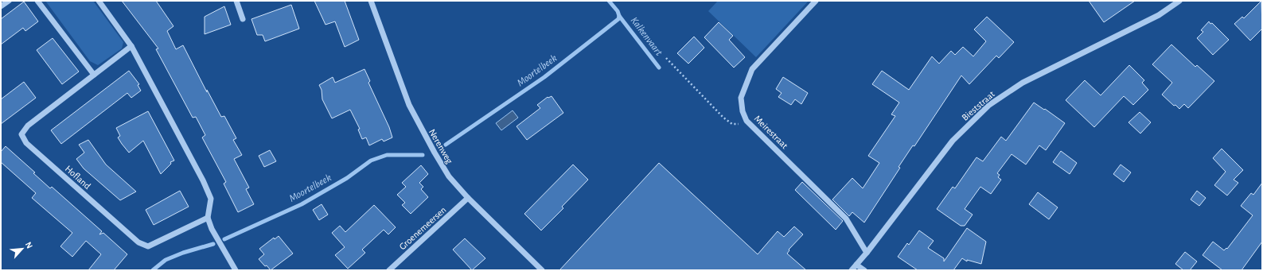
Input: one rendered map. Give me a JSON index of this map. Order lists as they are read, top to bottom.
{
  "streets": {
    "street": [
      "Bieststraat",
      "Meirestraat",
      "Nerenweg",
      "Hofland",
      "Groenemeersen"
    ]
  },
  "crossings": [
    ["Bieststraat", "Meirestraat"],
    ["Nerenweg", "Groenemeersen"]
  ],
  "water": ["Kalkenvaart", "Moortelbeek"],
  "north": "top right"
}
